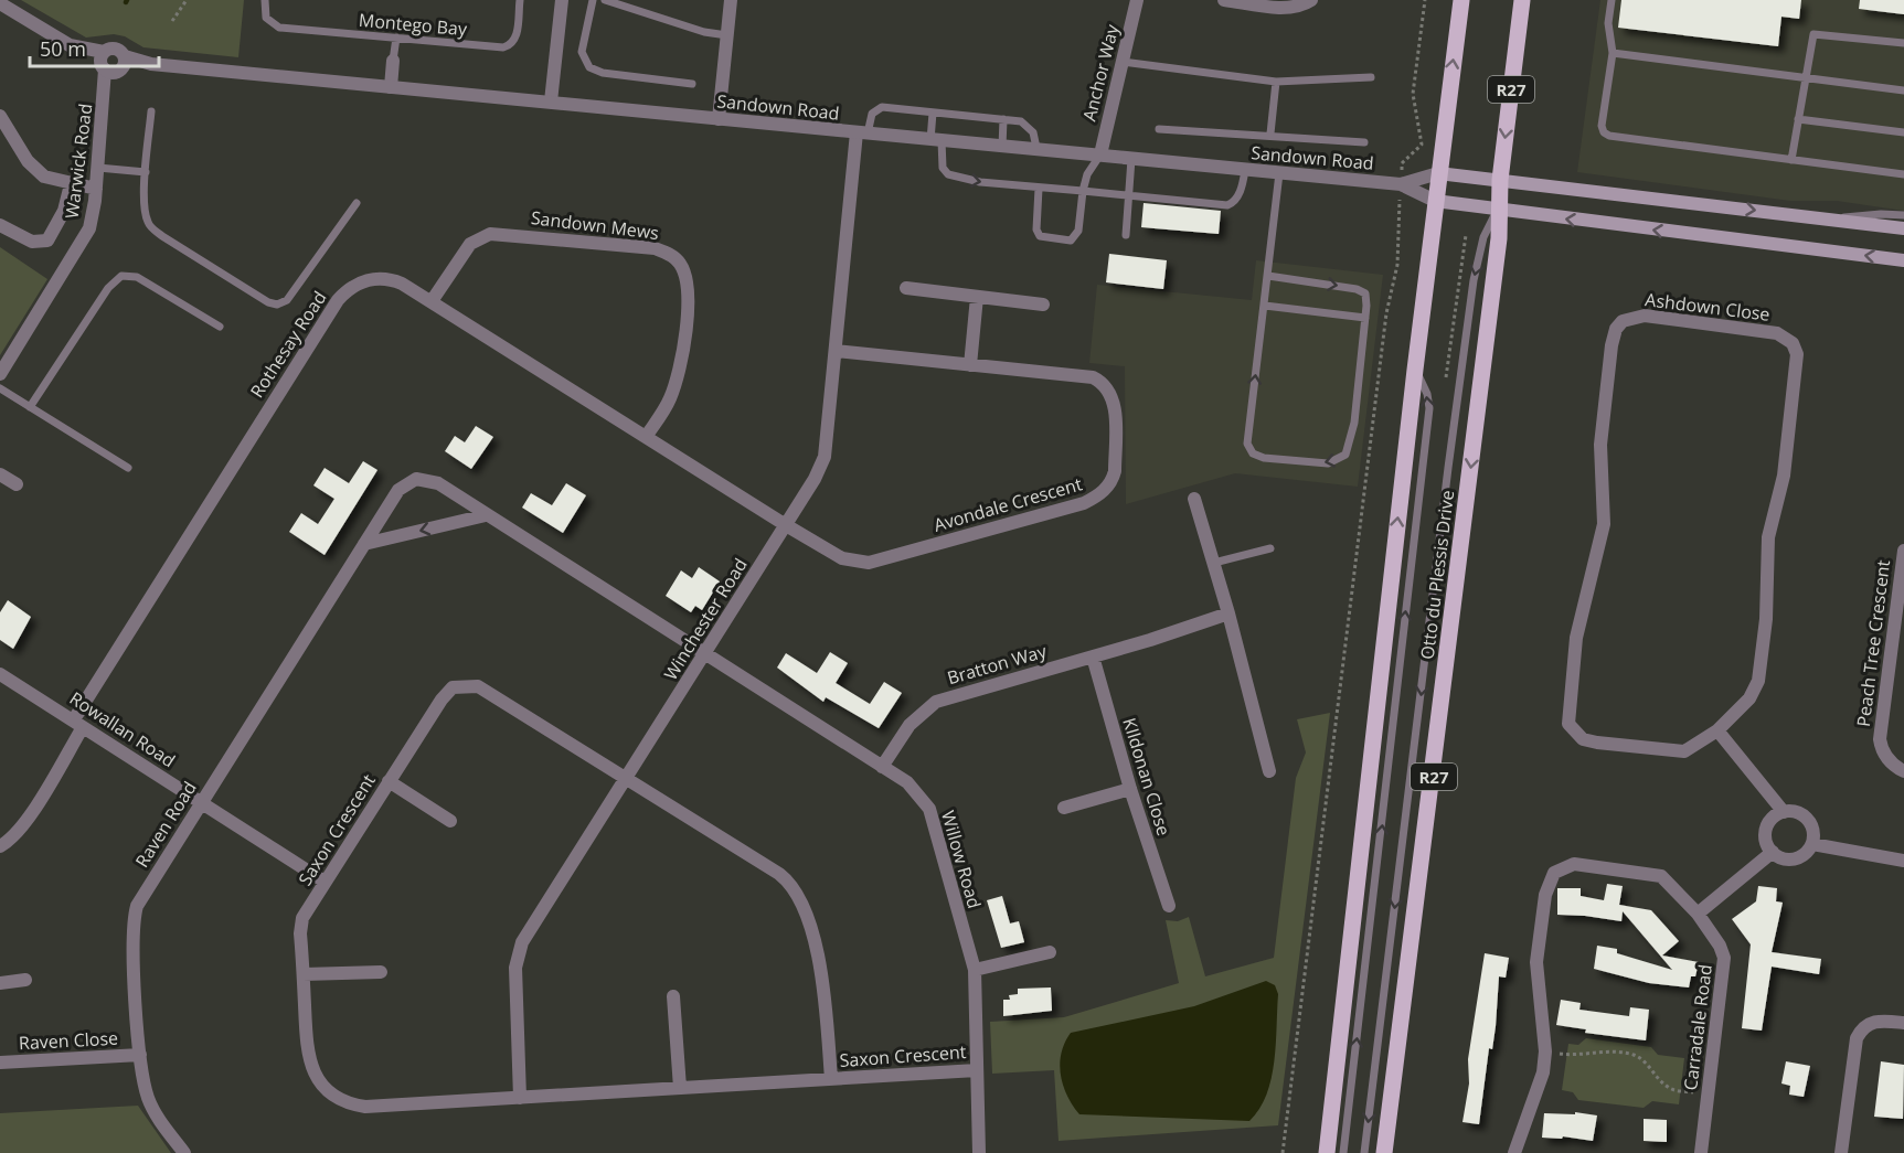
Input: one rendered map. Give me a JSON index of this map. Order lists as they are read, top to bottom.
{
  "streets": {
    "main road": ["R27", "Sandown Road", "Otto du Plessis Drive"],
    "street": [
      "Anchor Way",
      "Warwick Road",
      "Sandown Mews",
      "Ashdown Close",
      "Rothesay Road",
      "Avondale Crescent",
      "Winchester Road",
      "Peach Tree Crescent",
      "Bratton Way",
      "Rowallan Road",
      "KIldonan Close",
      "Raven Road",
      "Saxon Crescent",
      "Willow Road",
      "Carradale Road",
      "Raven Close"
    ],
    "lane": ["Montego Bay"]
  },
  "crossings": [
    ["Anchor Way", "Sandown Road"],
    ["Sandown Road", "Warwick Road"],
    ["Sandown Road", "Otto du Plessis Drive"],
    ["Sandown Road", "Winchester Road"],
    ["Sandown Mews", "Rothesay Road"],
    ["Rothesay Road", "Avondale Crescent"],
    ["Rothesay Road", "Winchester Road"],
    ["Rothesay Road", "Rowallan Road"],
    ["Avondale Crescent", "Winchester Road"],
    ["Winchester Road", "Raven Road"],
    ["Winchester Road", "Saxon Crescent"],
    ["Winchester Road", "Willow Road"],
    ["Bratton Way", "KIldonan Close"],
    ["Bratton Way", "Willow Road"],
    ["Rowallan Road", "Raven Road"],
    ["Rowallan Road", "Saxon Crescent"],
    ["Raven Road", "Willow Road"],
    ["Raven Road", "Raven Close"],
    ["Saxon Crescent", "Willow Road"]
  ],
  "scale_bar": "50 m"
}
